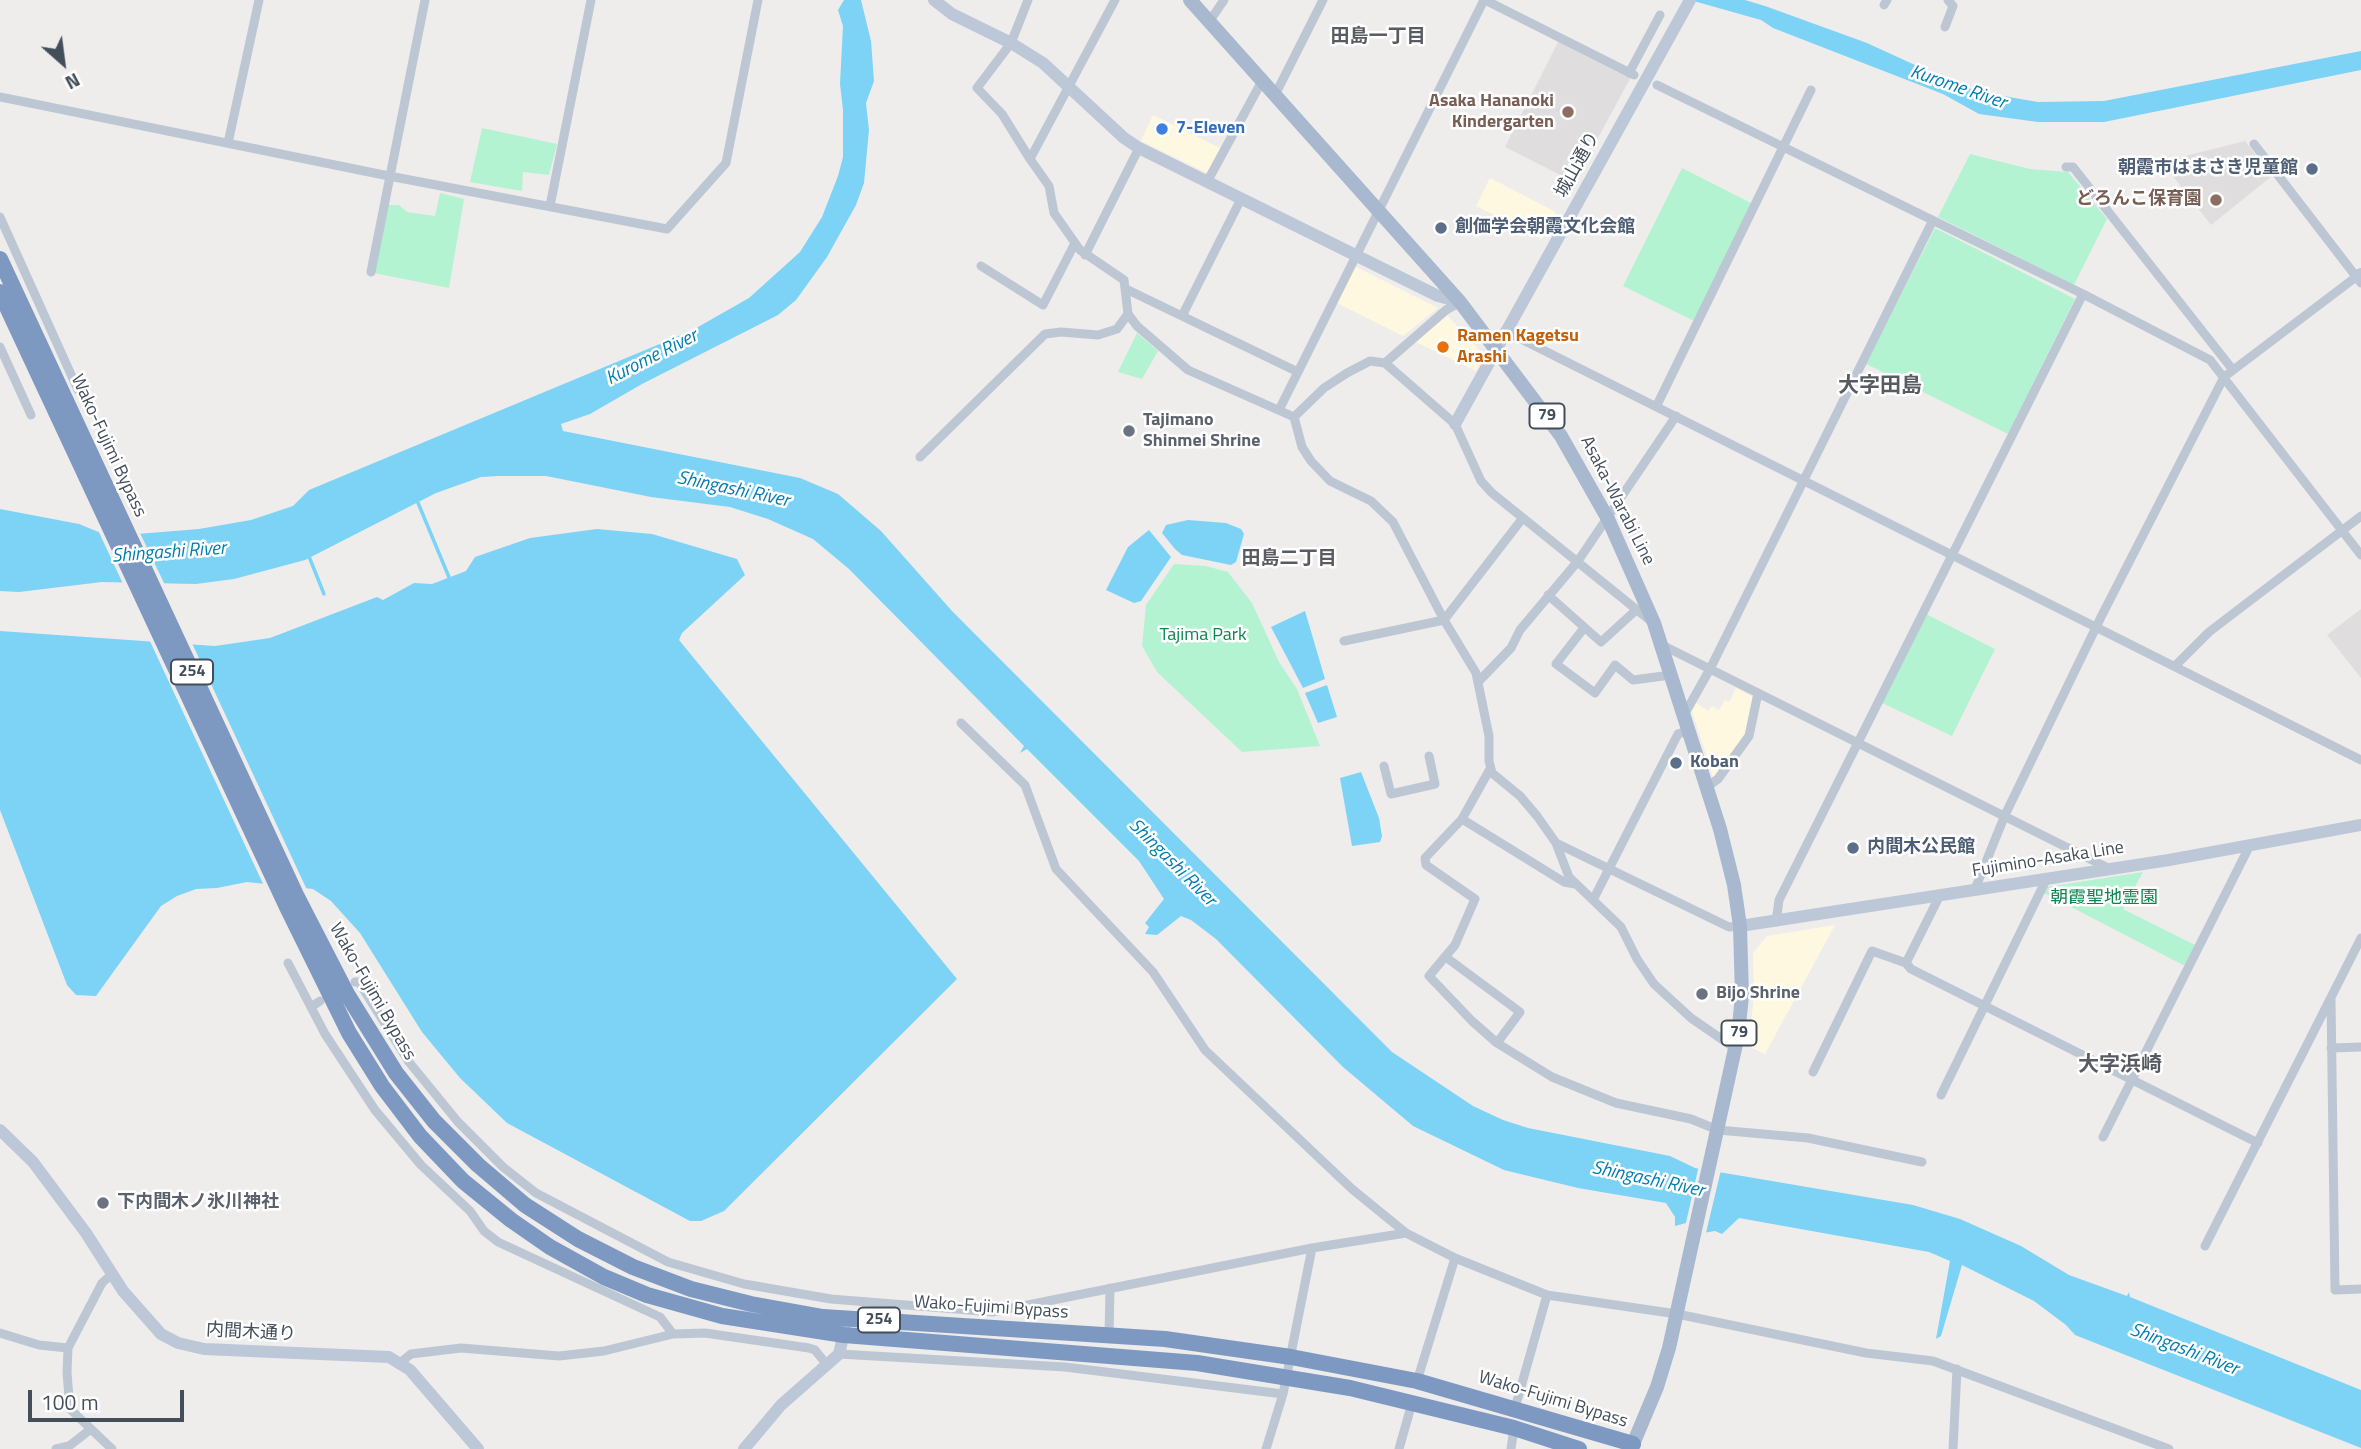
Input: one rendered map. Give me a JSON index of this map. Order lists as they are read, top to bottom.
{
  "streets": {
    "highway": ["Wako-Fujimi Bypass", "254"],
    "main road": ["79", "Asaka-Warabi Line"],
    "street": ["城山通り", "Fujimino-Asaka Line", "内間木通り"]
  },
  "crossings": [
    ["城山通り", "Asaka-Warabi Line"],
    ["79", "Wako-Fujimi Bypass"],
    ["79", "Asaka-Warabi Line"],
    ["Asaka-Warabi Line", "Fujimino-Asaka Line"]
  ],
  "districts": [
    "田島一丁目",
    "大字田島",
    "田島二丁目",
    "大字浜崎"
  ],
  "water": ["Kurome River", "Shingashi River"],
  "parks": ["Tajima Park", "朝霞聖地霊園"],
  "places": [
    "Asaka Hananoki Kindergarten",
    "7-Eleven",
    "朝霞市はまさき児童館",
    "どろんこ保育園",
    "創価学会朝霞文化会館",
    "Ramen Kagetsu Arashi",
    "Tajimano Shinmei Shrine",
    "Koban",
    "内間木公民館",
    "Bijo Shrine",
    "下内間木ノ氷川神社"
  ],
  "scale_bar": "100 m",
  "north": "bottom right"
}
